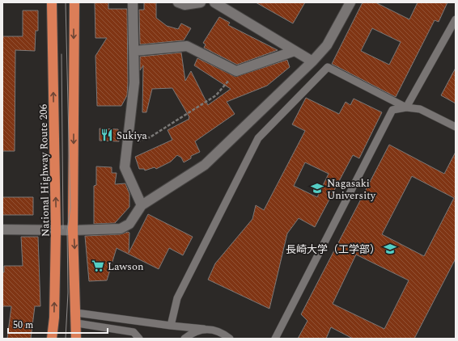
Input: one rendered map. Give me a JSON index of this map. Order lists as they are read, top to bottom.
{
  "streets": {
    "highway": ["National Highway Route 206"]
  },
  "places": {
    "restaurant": ["Sukiya"],
    "school or university": ["Nagasaki University", "長崎大学（工学部）"],
    "supermarket": ["Lawson"]
  },
  "scale_bar": "50 m"
}
